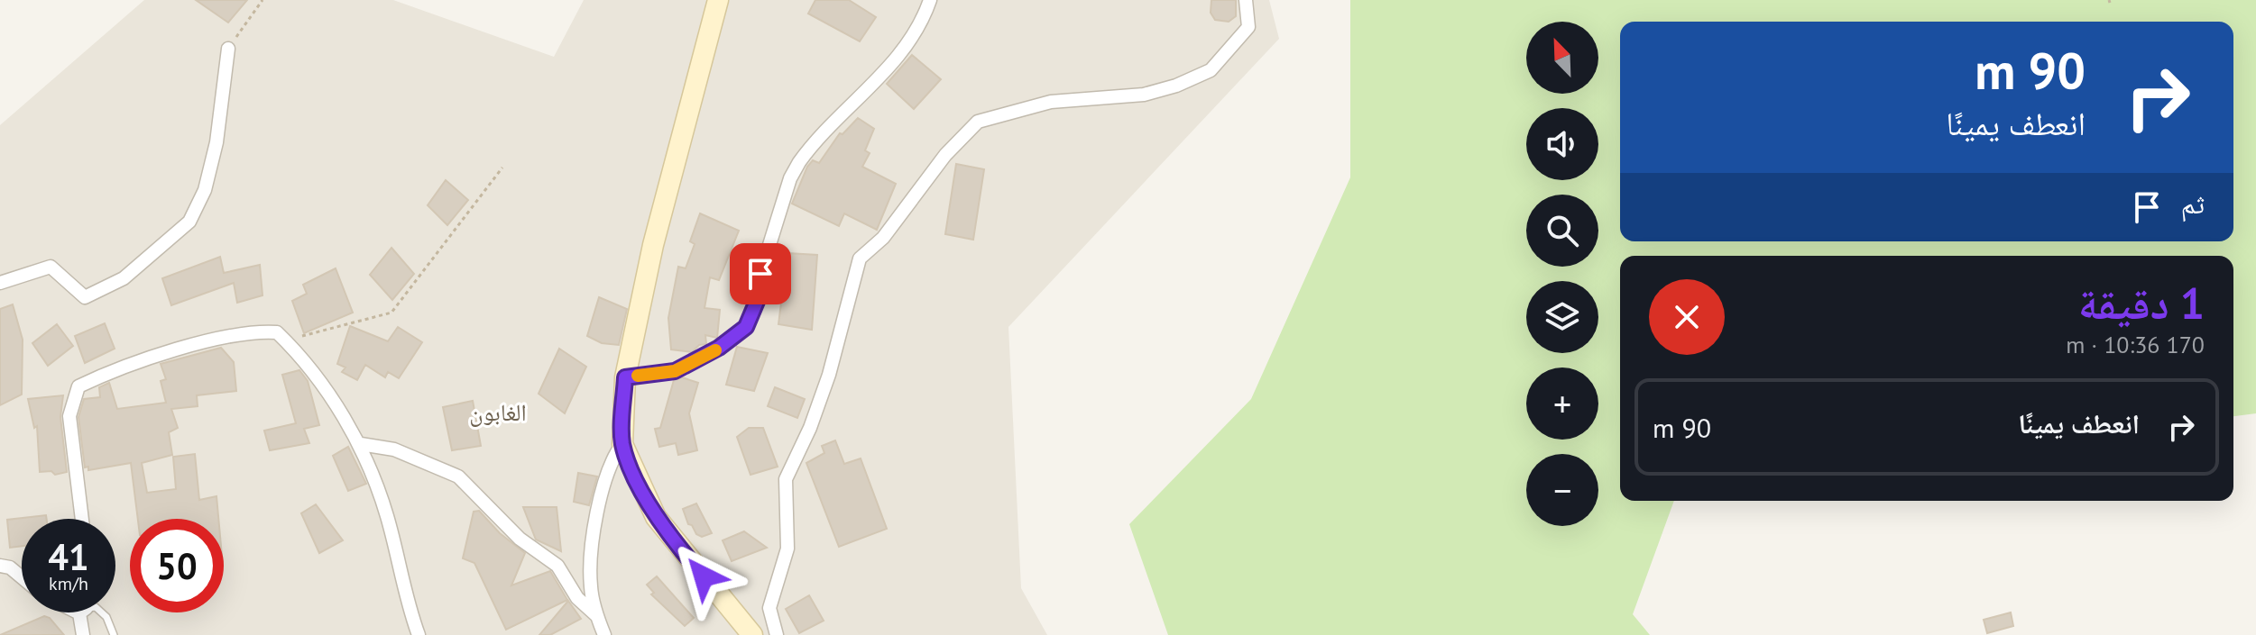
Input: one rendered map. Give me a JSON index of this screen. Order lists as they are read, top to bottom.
{
  "districts": ["الغابون"],
  "north": "top left",
  "page": {
    "map_buttons": ["+", "−"],
    "turn": ["90 m", "انعطف يمينًا"],
    "then": "ثم",
    "heading": ["1 دقيقة", "170 m · 10:36"],
    "list": [
      {
        "name": "انعطف يمينًا",
        "value": "90 m"
      }
    ],
    "speed": "41 km/h",
    "limit": "50"
  }
}
